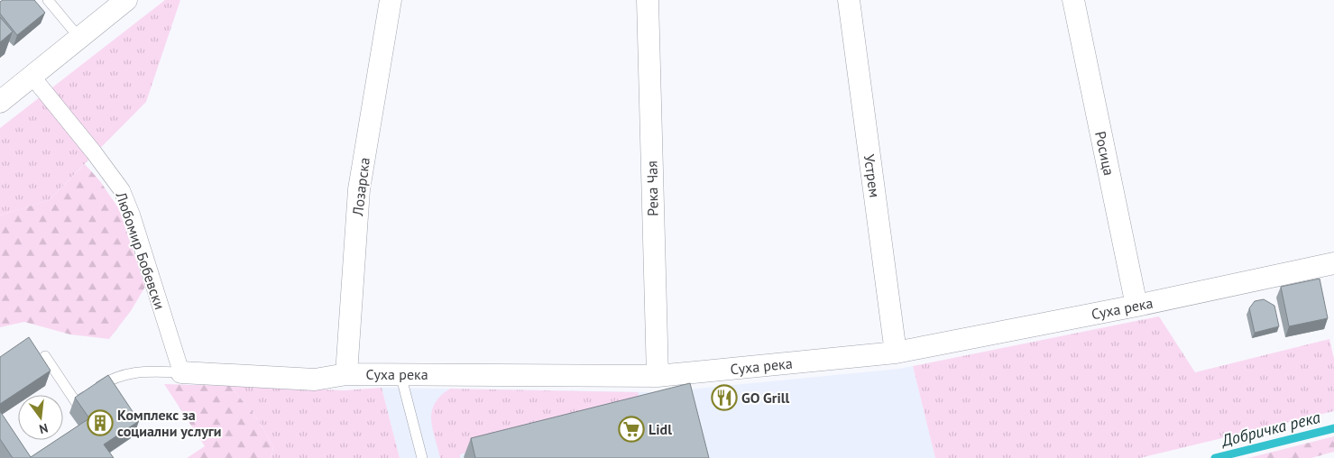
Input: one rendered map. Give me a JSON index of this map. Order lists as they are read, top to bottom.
{
  "streets": {
    "street": [
      "Росица",
      "Устрем",
      "Лозарска",
      "Река Чая",
      "Любомир Бобевски",
      "Суха река"
    ]
  },
  "crossings": [
    ["Росица", "Суха река"],
    ["Устрем", "Суха река"],
    ["Лозарска", "Суха река"],
    ["Река Чая", "Суха река"],
    ["Любомир Бобевски", "Суха река"]
  ],
  "water": ["Добричка река"],
  "places": {
    "restaurant": ["GO Grill"],
    "building": ["Комплекс за социални услуги"],
    "supermarket": ["Lidl"]
  },
  "north": "bottom"
}
